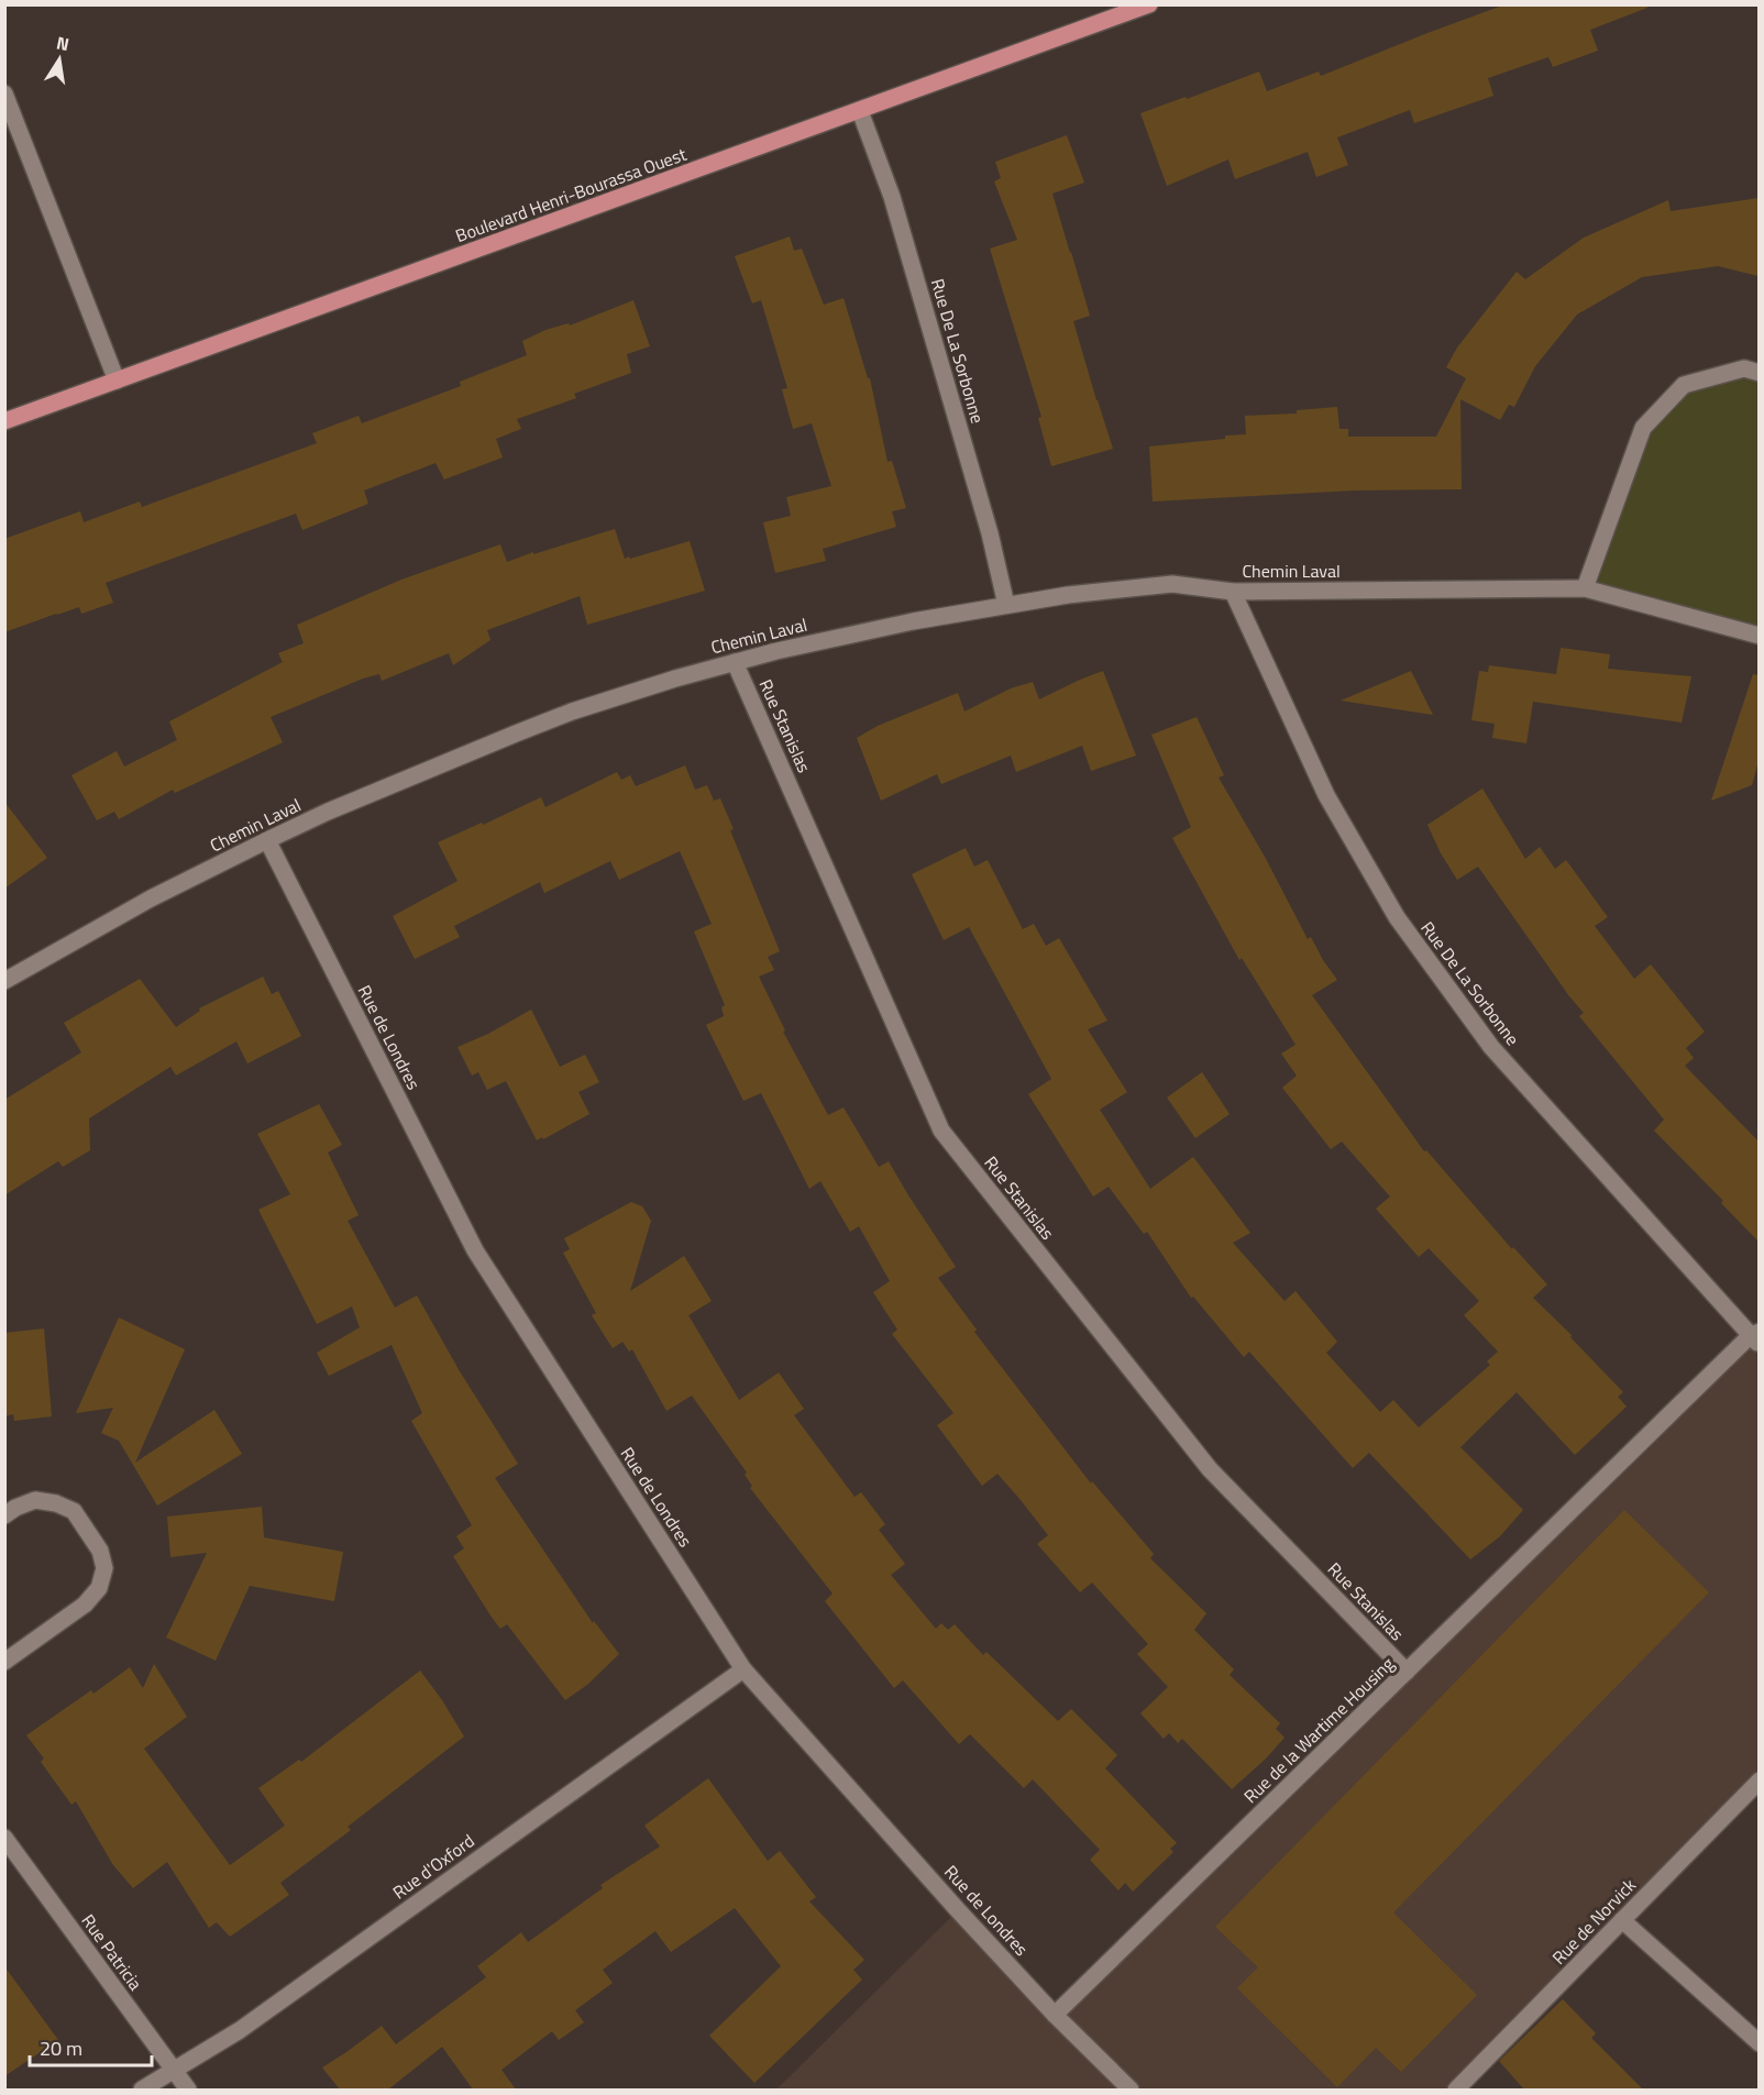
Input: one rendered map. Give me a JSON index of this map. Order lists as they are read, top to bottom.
{
  "streets": {
    "main road": ["Boulevard Henri-Bourassa Ouest"],
    "street": [
      "Rue De La Sorbonne",
      "Chemin Laval",
      "Rue Stanislas",
      "Rue de Londres",
      "Rue de la Wartime Housing",
      "Rue d'Oxford",
      "Rue de Norvick",
      "Rue Patricia"
    ]
  },
  "crossings": [
    ["Boulevard Henri-Bourassa Ouest", "Rue De La Sorbonne"],
    ["Rue De La Sorbonne", "Chemin Laval"],
    ["Rue De La Sorbonne", "Rue de la Wartime Housing"],
    ["Chemin Laval", "Rue Stanislas"],
    ["Chemin Laval", "Rue de Londres"],
    ["Rue Stanislas", "Rue de la Wartime Housing"],
    ["Rue de Londres", "Rue de la Wartime Housing"],
    ["Rue de Londres", "Rue d'Oxford"],
    ["Rue d'Oxford", "Rue Patricia"]
  ],
  "scale_bar": "20 m",
  "north": "top"
}
